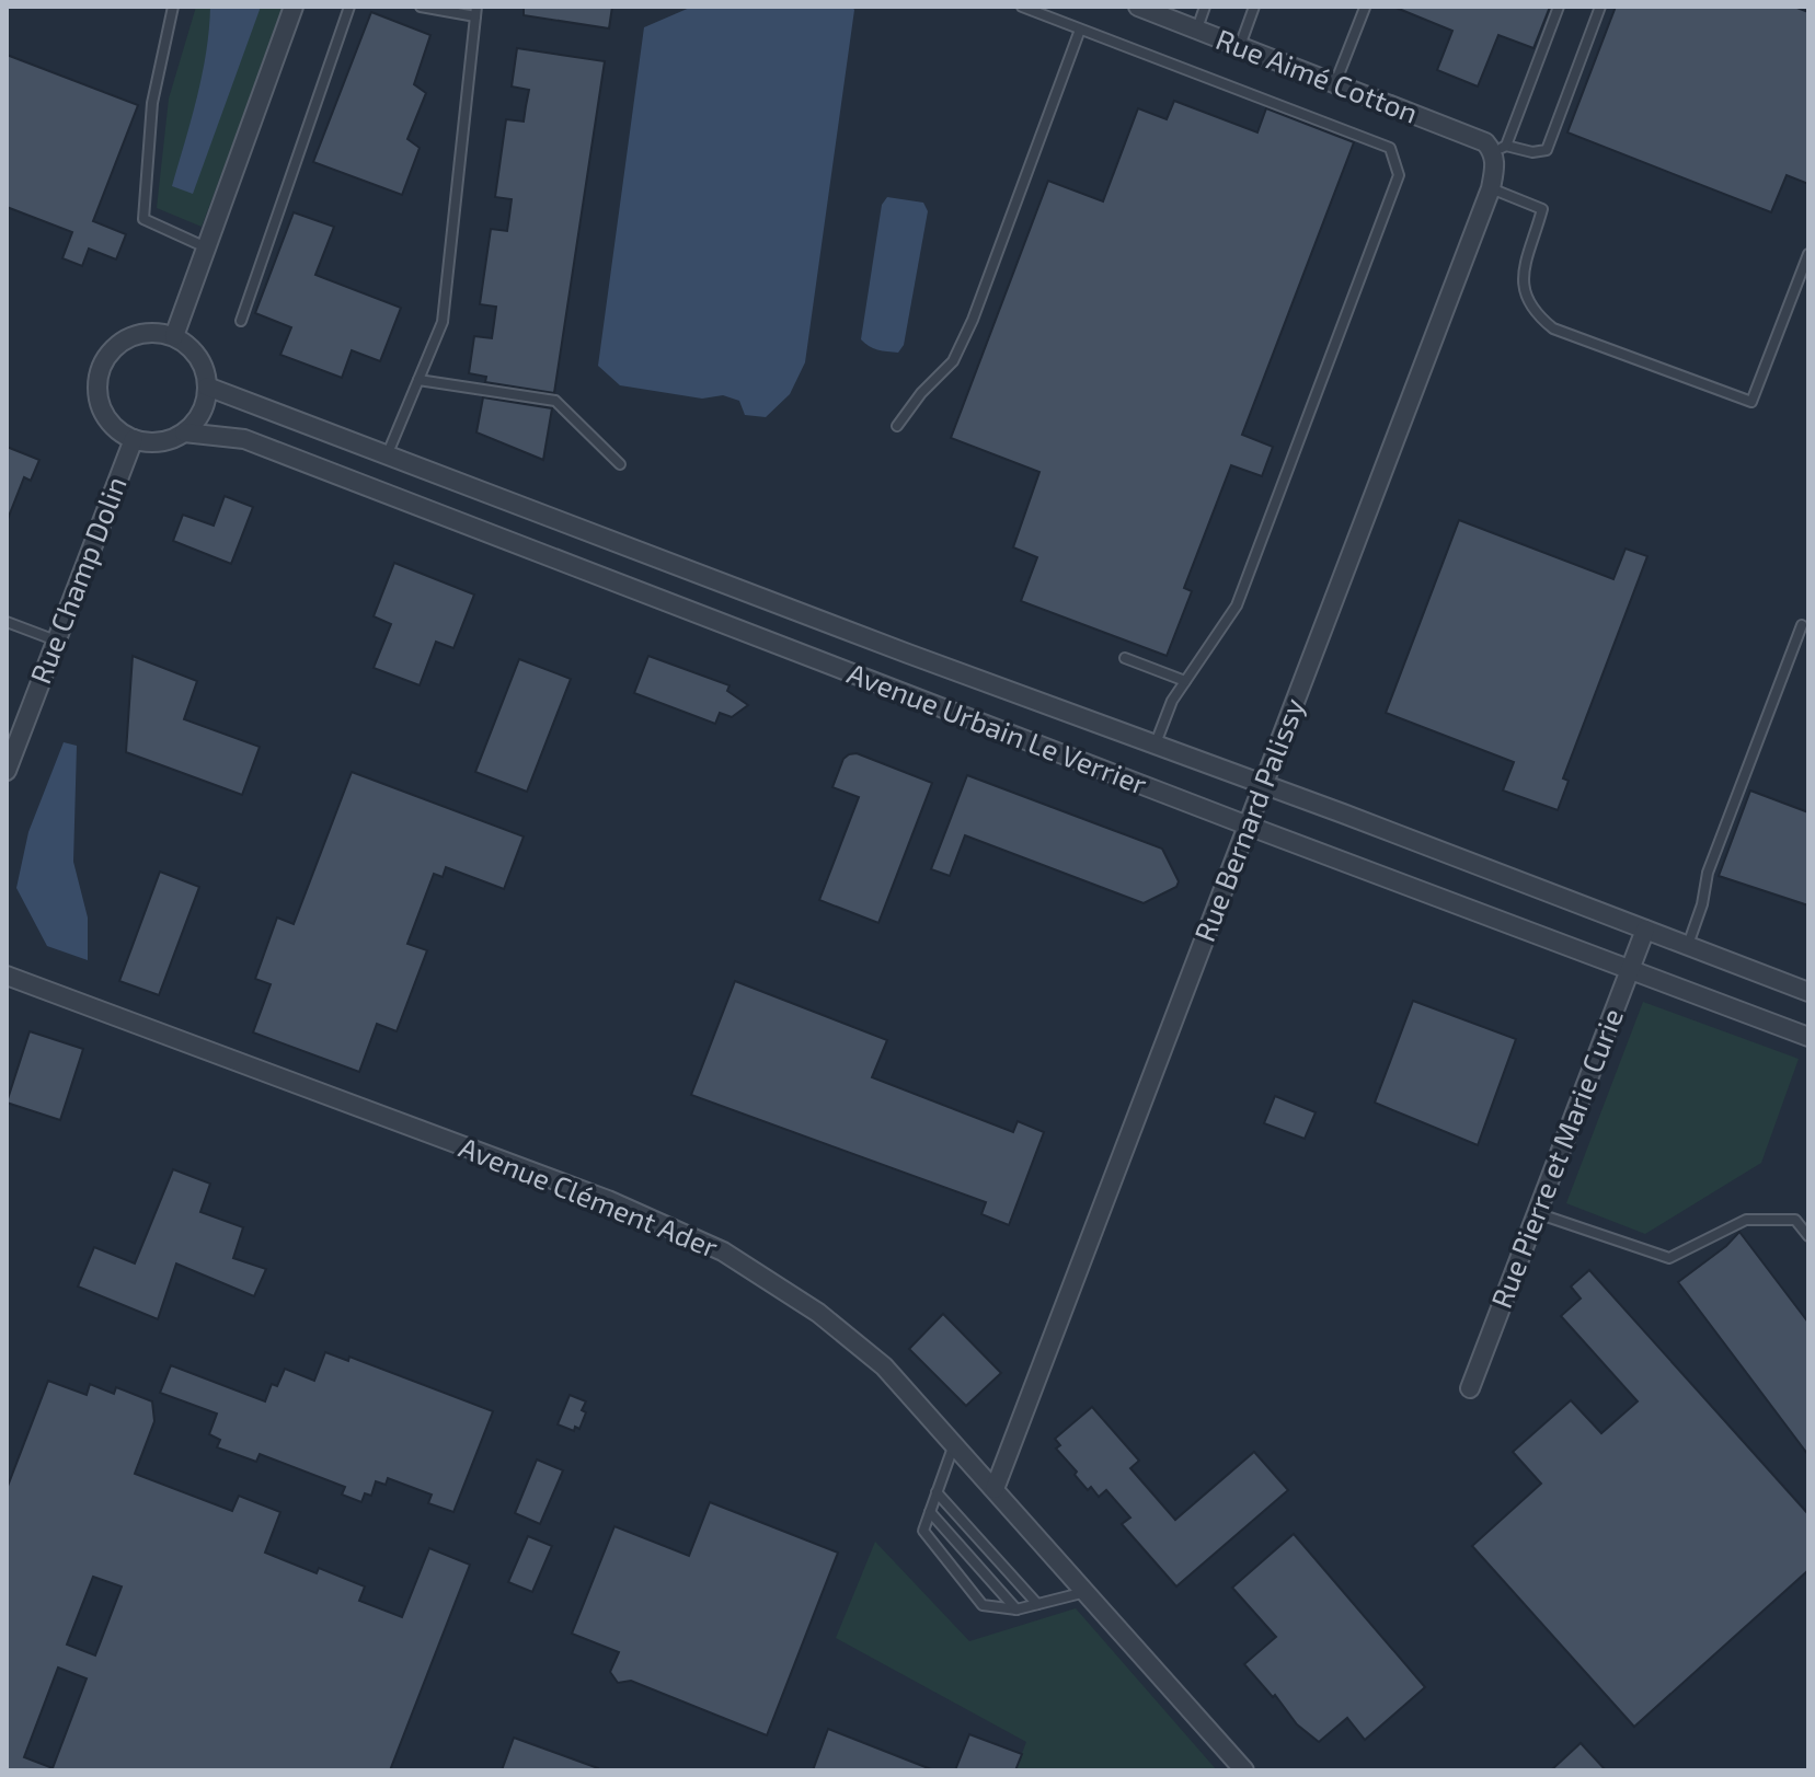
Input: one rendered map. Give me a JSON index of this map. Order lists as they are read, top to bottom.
{
  "streets": {
    "street": [
      "Rue Aimé Cotton",
      "Rue Champ Dolin",
      "Avenue Urbain Le Verrier",
      "Rue Bernard Palissy",
      "Rue Pierre et Marie Curie",
      "Avenue Clément Ader"
    ]
  },
  "crossings": [
    ["Rue Aimé Cotton", "Rue Bernard Palissy"],
    ["Rue Champ Dolin", "Avenue Urbain Le Verrier"],
    ["Avenue Urbain Le Verrier", "Rue Bernard Palissy"],
    ["Avenue Urbain Le Verrier", "Rue Pierre et Marie Curie"],
    ["Rue Bernard Palissy", "Avenue Clément Ader"]
  ]
}
